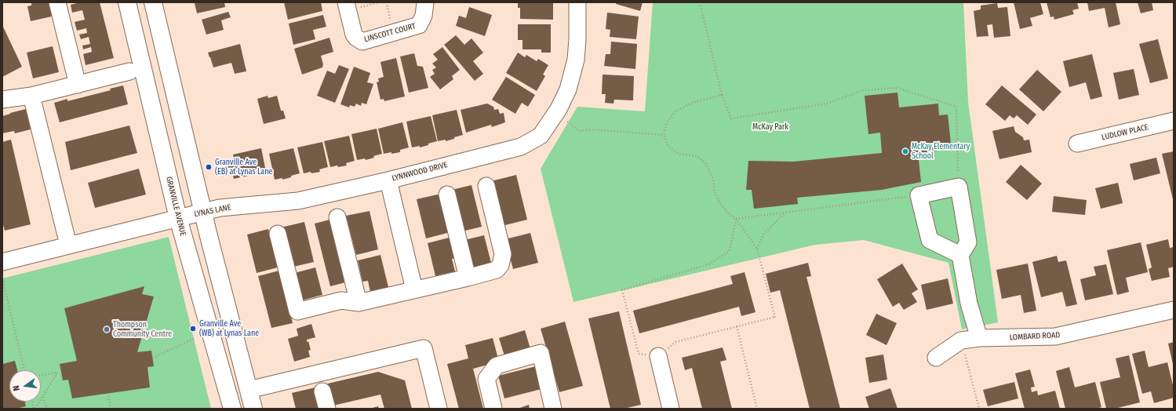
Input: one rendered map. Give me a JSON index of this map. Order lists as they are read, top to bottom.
{
  "streets": {
    "main road": ["GRANVILLE AVENUE"],
    "street": [
      "LINSCOTT COURT",
      "LUDLOW PLACE",
      "LYNNWOOD DRIVE",
      "LYNAS LANE",
      "LOMBARD ROAD"
    ]
  },
  "crossings": [
    ["LYNNWOOD DRIVE", "LYNAS LANE"],
    ["GRANVILLE AVENUE", "LYNAS LANE"]
  ],
  "parks": ["McKay Park"],
  "places": [
    "McKay Elementary School",
    "Granville Ave (EB) at Lynas Lane",
    "Granville Ave (WB) at Lynas Lane",
    "Thompson Community Centre"
  ],
  "north": "left"
}
